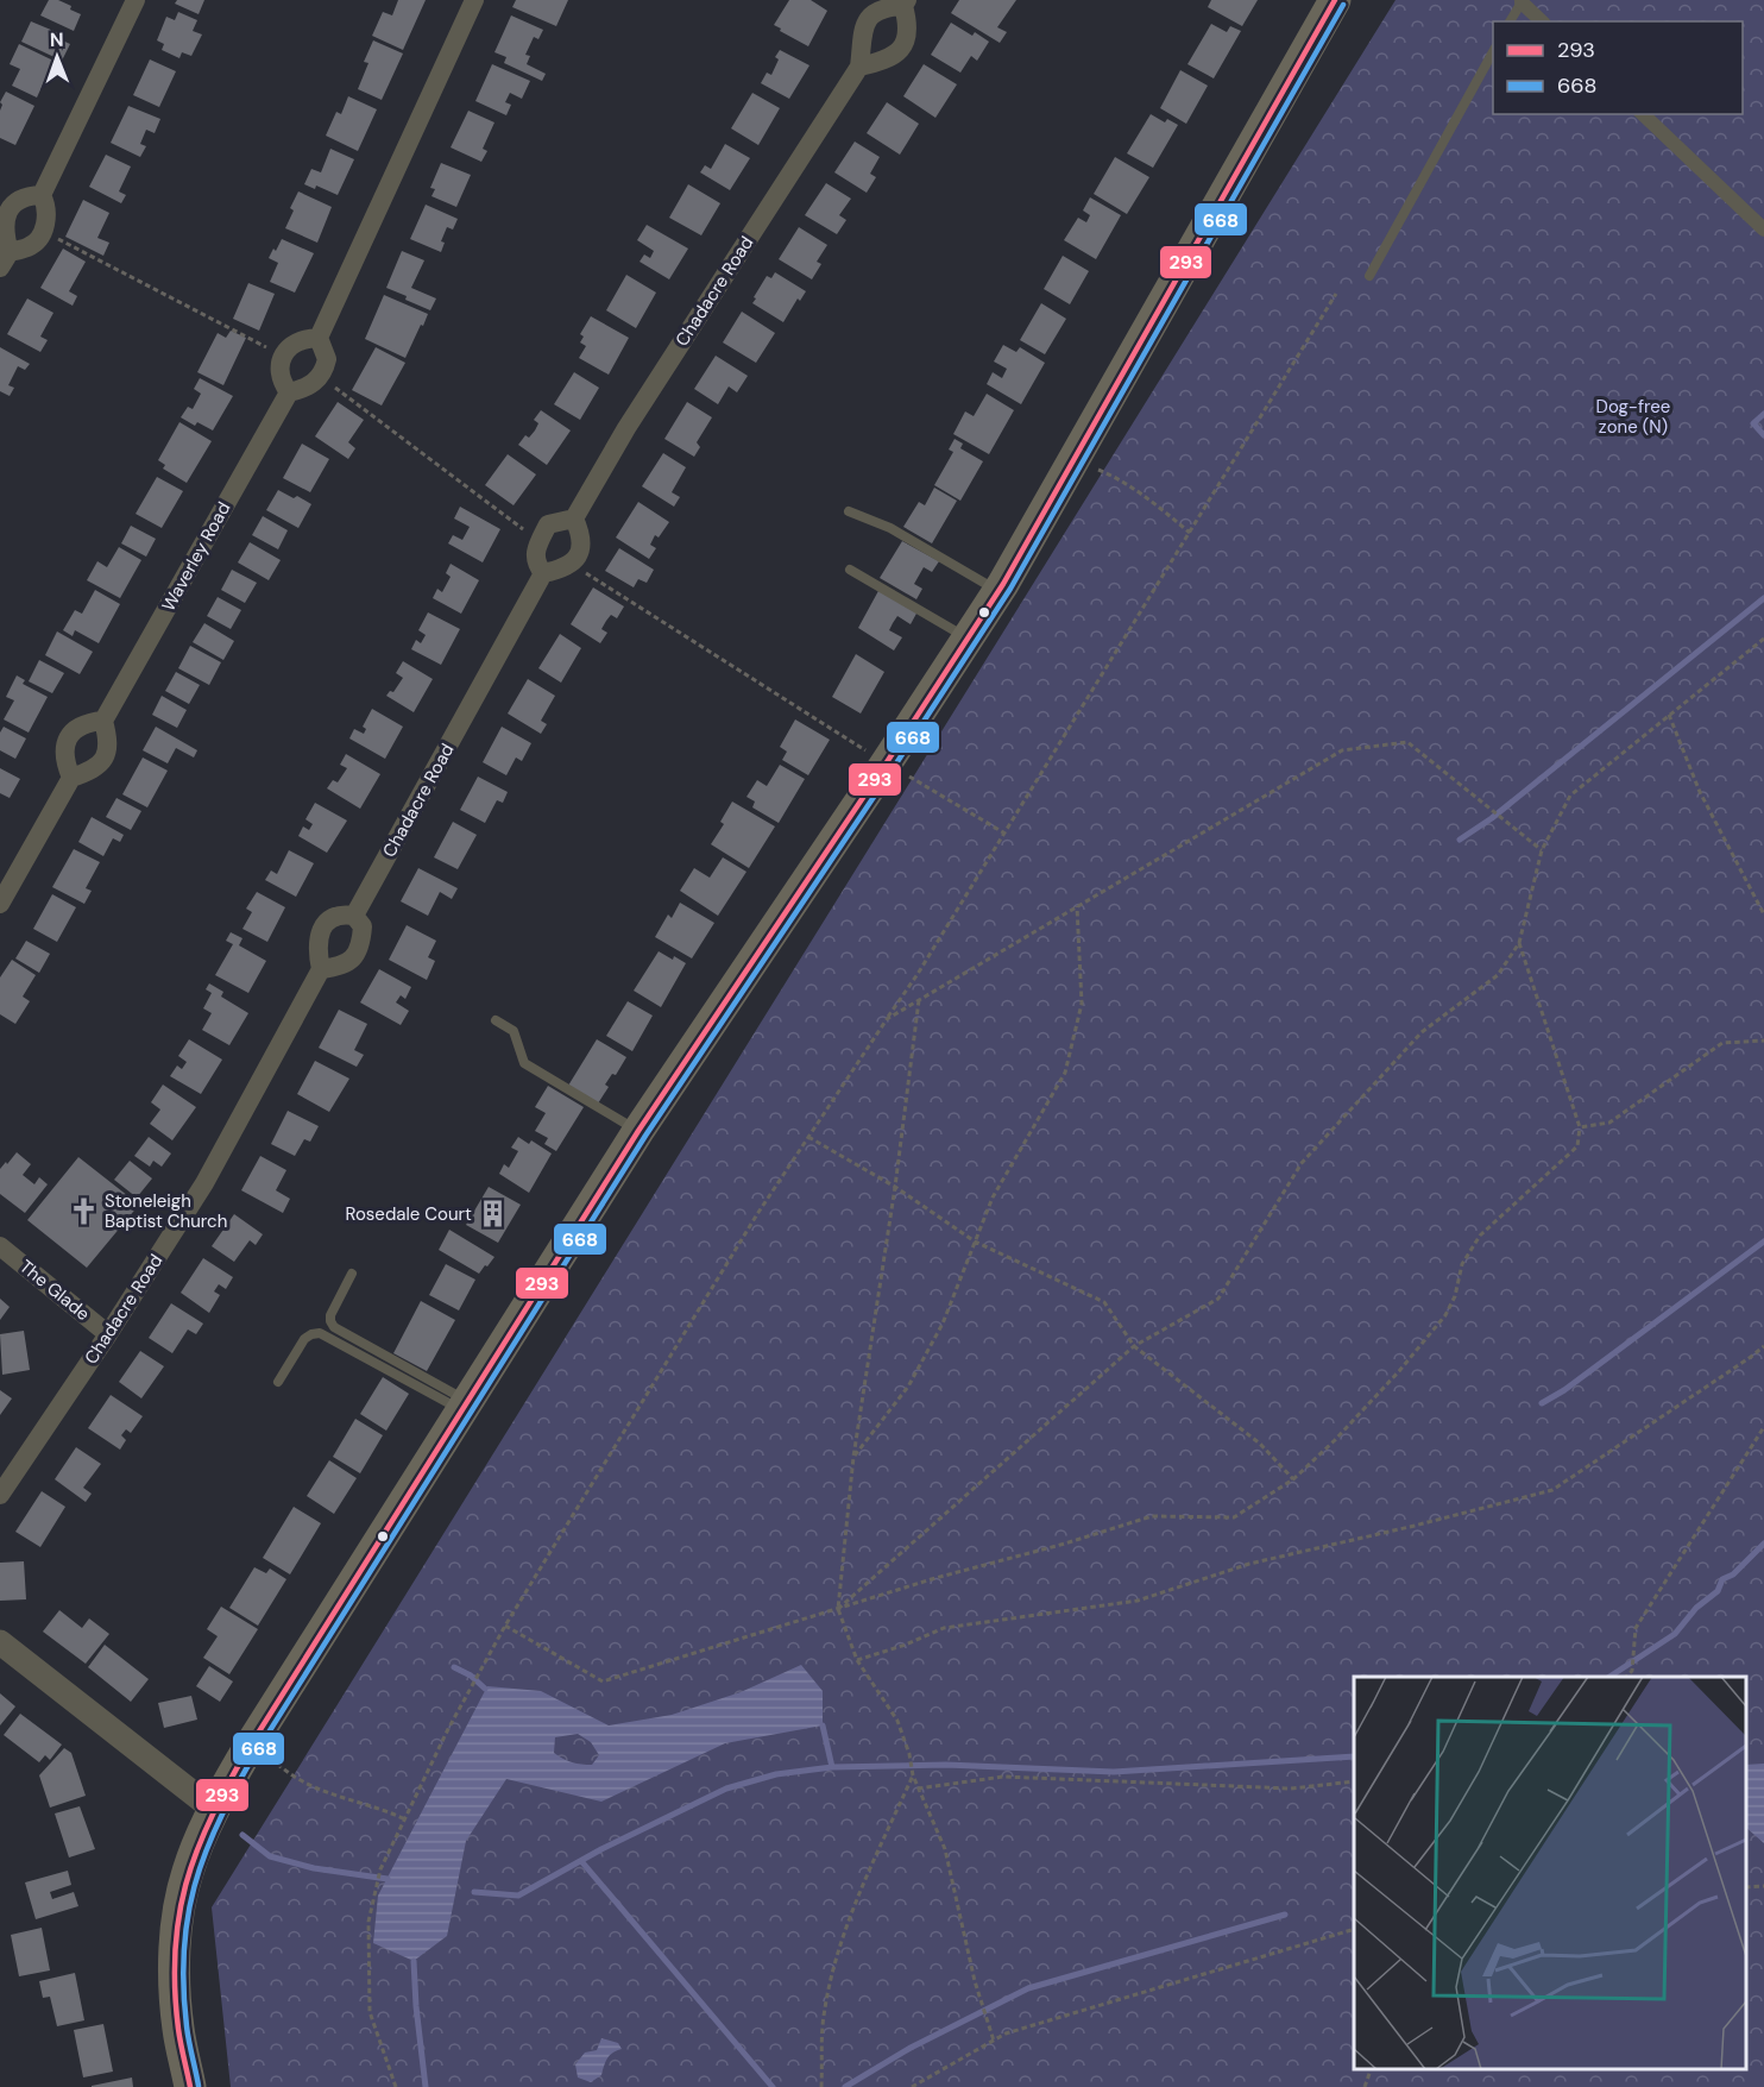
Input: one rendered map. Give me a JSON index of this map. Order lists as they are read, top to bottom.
{
  "streets": {
    "street": ["Chadacre Road", "Waverley Road", "The Glade"]
  },
  "crossings": [
    ["Chadacre Road", "The Glade"]
  ],
  "parks": ["Dog-free zone (N)"],
  "places": {
    "church": ["Stoneleigh Baptist Church"],
    "building": ["Rosedale Court"]
  },
  "lines": ["transit line 293", "transit line 668"],
  "legend": ["293", "668"],
  "north": "top"
}
